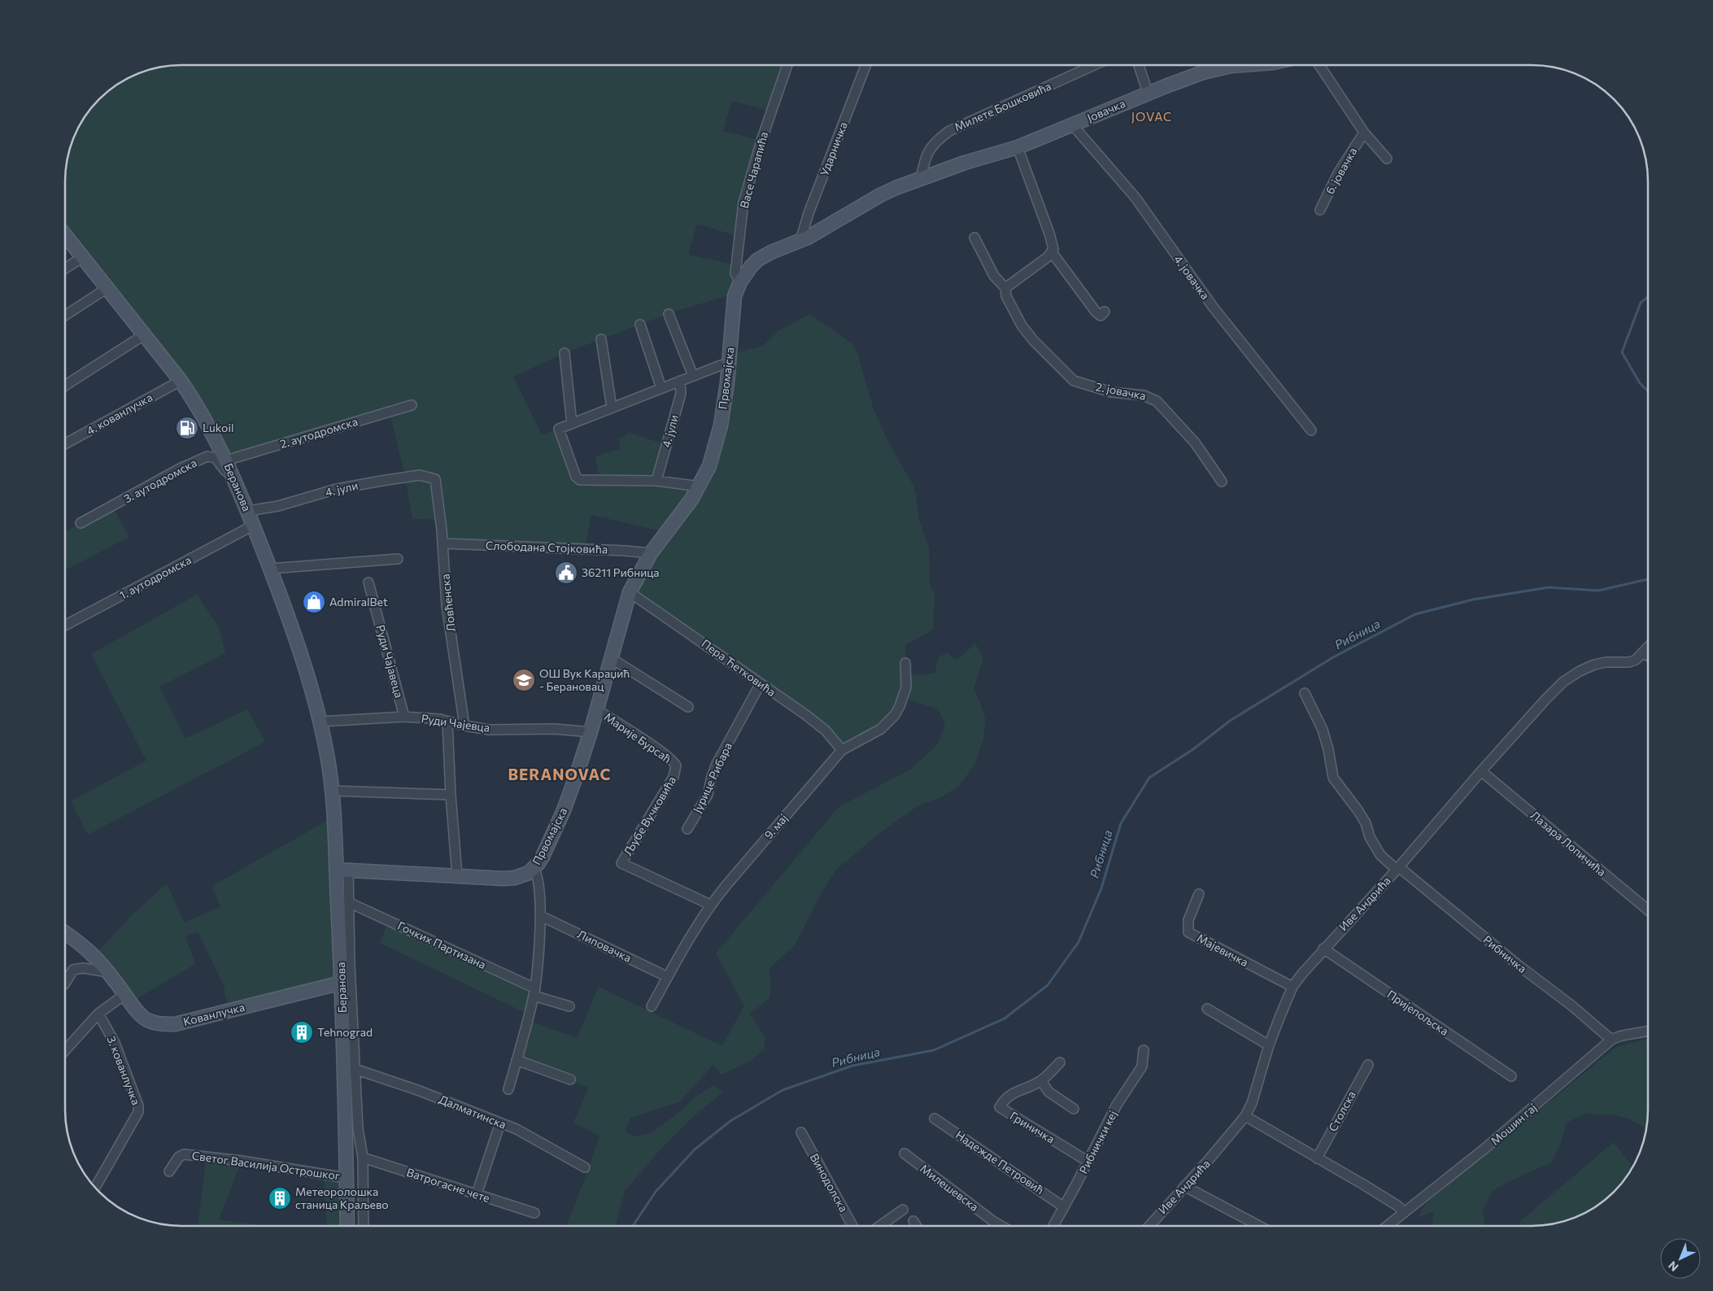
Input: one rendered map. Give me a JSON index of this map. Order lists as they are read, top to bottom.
{
  "streets": {
    "main road": [
      "Јовачка",
      "Првомајска",
      "Беранова",
      "Кованлучка"
    ],
    "street": [
      "Милете Бошковића",
      "Ударничка",
      "Васе Чарапића",
      "6. јовачка",
      "4. јовачка",
      "2. јовачка",
      "4. кованлучка",
      "4. јули",
      "2. аутодромска",
      "3. аутодромска",
      "Слободана Стојковића",
      "1. аутодромска",
      "Ловћенска",
      "Руди Чајавеца",
      "Пера Ћетковића",
      "Руди Чајевца",
      "Марије Бурсаћ",
      "Јурице Рибара",
      "Љубе Вучковића",
      "9. мај",
      "Лазара Лопичића",
      "Иве Андрића",
      "Гочких Партизана",
      "Липовачка",
      "Мајевичка",
      "Рибничка",
      "Пријепољска",
      "3. кованлучка",
      "Столска",
      "Далматинска",
      "Мошин гај",
      "Гриничка",
      "Рибнички кеј",
      "Надежде Петровић",
      "Светог Василија Острошког",
      "Винодолска",
      "Ватрогасне чете",
      "Милешевска"
    ]
  },
  "crossings": [
    ["Милете Бошковића", "Јовачка"],
    ["Милете Бошковића", "Првомајска"],
    ["Јовачка", "4. јовачка"],
    ["Јовачка", "Првомајска"],
    ["Ударничка", "Првомајска"],
    ["Васе Чарапића", "Првомајска"],
    ["Првомајска", "Беранова"],
    ["Првомајска", "Слободана Стојковића"],
    ["Првомајска", "Пера Ћетковића"],
    ["Првомајска", "Руди Чајевца"],
    ["Првомајска", "Марије Бурсаћ"],
    ["4. кованлучка", "Беранова"],
    ["4. јули", "3. аутодромска"],
    ["4. јули", "Беранова"],
    ["4. јули", "Ловћенска"],
    ["2. аутодромска", "Беранова"],
    ["3. аутодромска", "Беранова"],
    ["Беранова", "1. аутодромска"],
    ["Беранова", "Руди Чајевца"],
    ["Беранова", "Гочких Партизана"],
    ["Беранова", "Кованлучка"],
    ["Беранова", "Далматинска"],
    ["Беранова", "Светог Василија Острошког"],
    ["Беранова", "Ватрогасне чете"],
    ["Слободана Стојковића", "Ловћенска"],
    ["Ловћенска", "Руди Чајевца"],
    ["Руди Чајавеца", "Руди Чајевца"],
    ["Пера Ћетковића", "Јурице Рибара"],
    ["Пера Ћетковића", "9. мај"],
    ["Марије Бурсаћ", "Љубе Вучковића"],
    ["Љубе Вучковића", "9. мај"],
    ["9. мај", "Липовачка"],
    ["Лазара Лопичића", "Иве Андрића"],
    ["Иве Андрића", "Мајевичка"],
    ["Иве Андрића", "Рибничка"],
    ["Иве Андрића", "Пријепољска"],
    ["Рибничка", "Мошин гај"],
    ["Гриничка", "Рибнички кеј"],
    ["Рибнички кеј", "Надежде Петровић"]
  ],
  "districts": ["JOVAC", "BERANOVAC"],
  "water": ["Рибница"],
  "places": {
    "fuel station": ["Lukoil"],
    "public building": ["36211 Рибница"],
    "shop": ["AdmiralBet"],
    "school or university": ["ОШ Вук Караџић - Берановац"],
    "building": ["Tehnograd", "Метеоролошка станица Краљево"]
  },
  "north": "bottom left"
}
